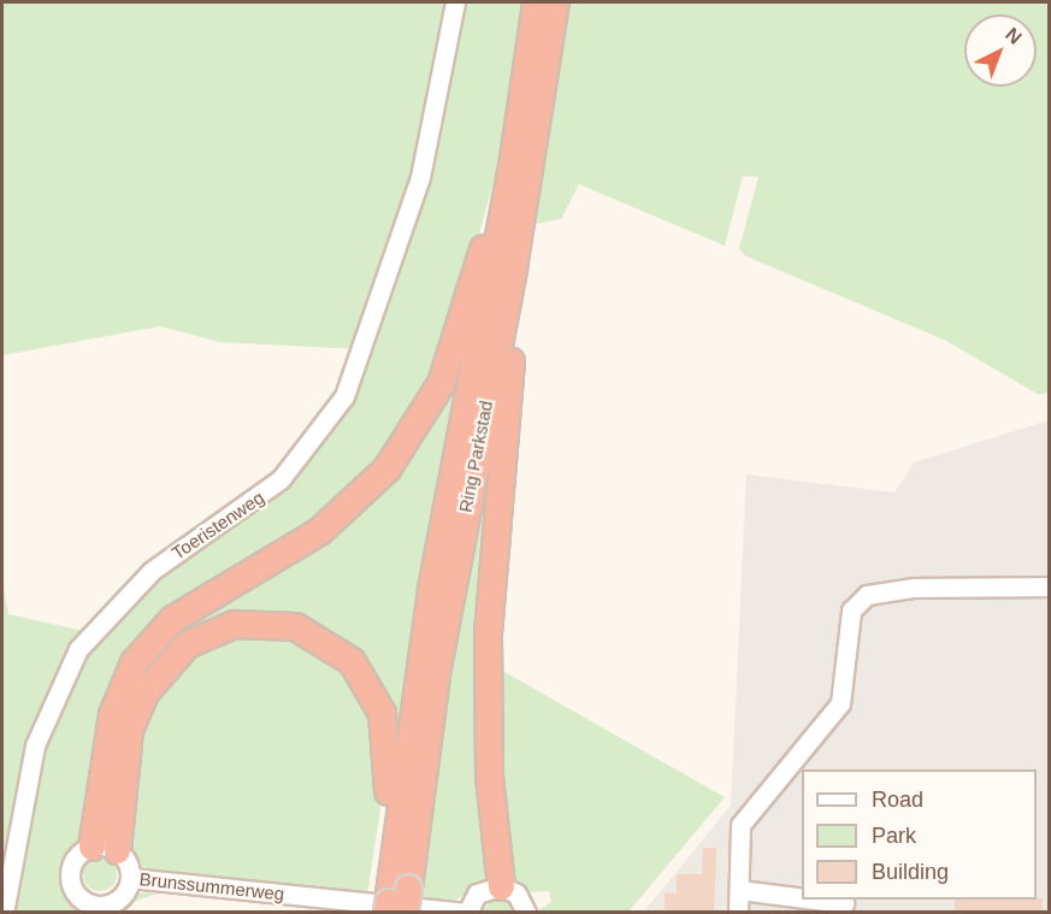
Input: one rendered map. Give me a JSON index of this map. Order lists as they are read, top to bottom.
{
  "streets": {
    "highway": ["Ring Parkstad"],
    "street": ["Toeristenweg", "Brunssummerweg"]
  },
  "legend": ["Road", "Park", "Building"],
  "north": "top right"
}
